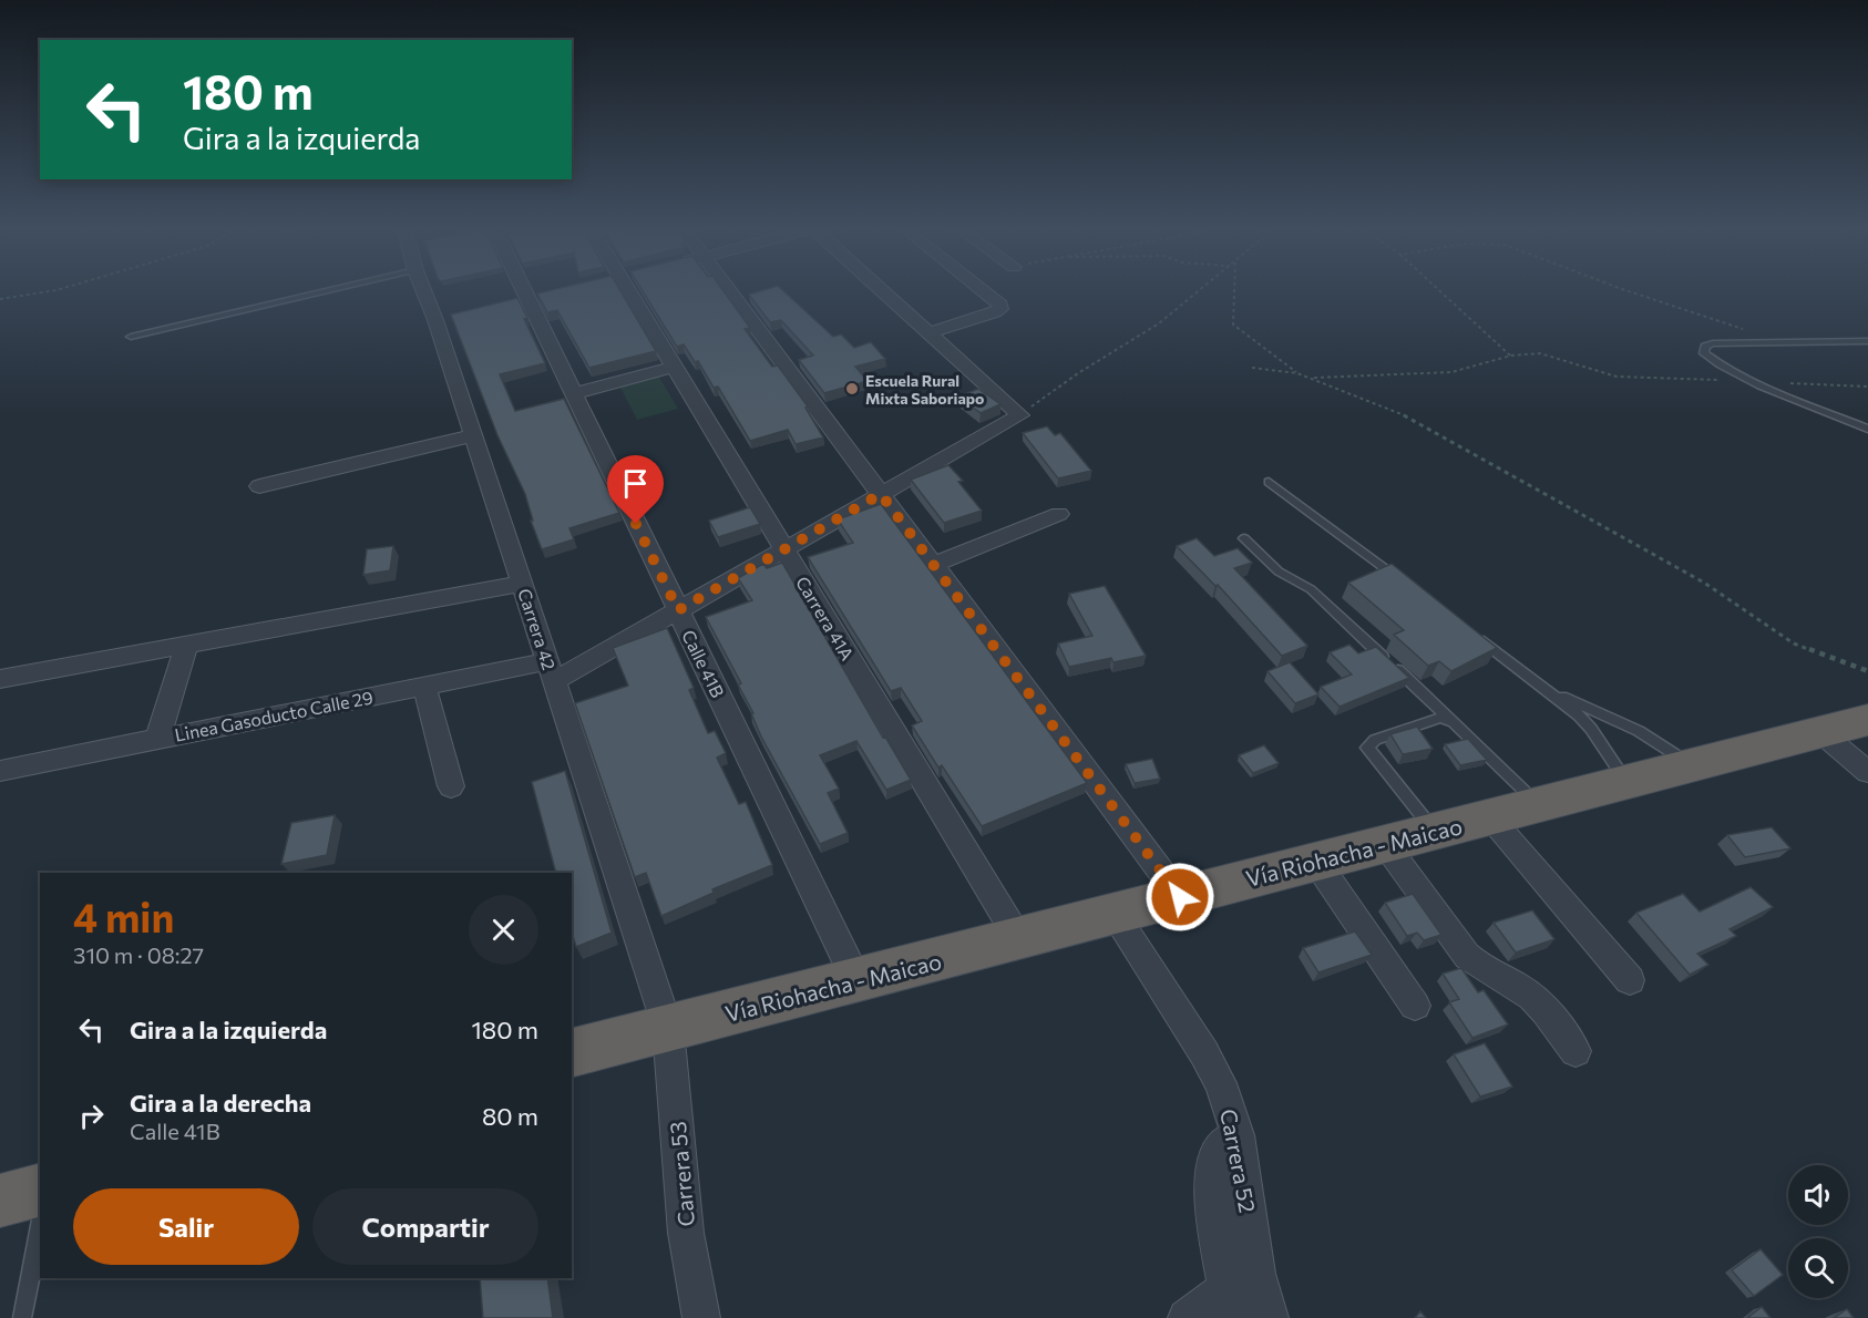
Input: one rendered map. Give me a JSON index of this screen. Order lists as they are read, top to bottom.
{
  "streets": {
    "highway": ["Vía Riohacha - Maicao"],
    "street": [
      "Carrera 41A",
      "Carrera 42",
      "Calle 41B",
      "Linea Gasoducto Calle 29",
      "Carrera 52",
      "Carrera 53"
    ]
  },
  "crossings": [
    ["Carrera 41A", "Linea Gasoducto Calle 29"],
    ["Carrera 41A", "Vía Riohacha - Maicao"],
    ["Carrera 42", "Linea Gasoducto Calle 29"],
    ["Carrera 42", "Vía Riohacha - Maicao"],
    ["Carrera 42", "Carrera 53"],
    ["Calle 41B", "Linea Gasoducto Calle 29"],
    ["Calle 41B", "Vía Riohacha - Maicao"],
    ["Vía Riohacha - Maicao", "Carrera 52"],
    ["Vía Riohacha - Maicao", "Carrera 53"]
  ],
  "places": ["Escuela Rural Mixta Saboriapo"],
  "page": {
    "turn": ["180 m", "Gira a la izquierda"],
    "heading": ["4 min", "310 m · 08:27"],
    "list": [
      {
        "name": "Gira a la izquierda",
        "value": "180 m"
      },
      {
        "name": "Gira a la derecha",
        "note": "Calle 41B",
        "value": "80 m"
      }
    ],
    "buttons": ["Salir", "Compartir"]
  }
}
